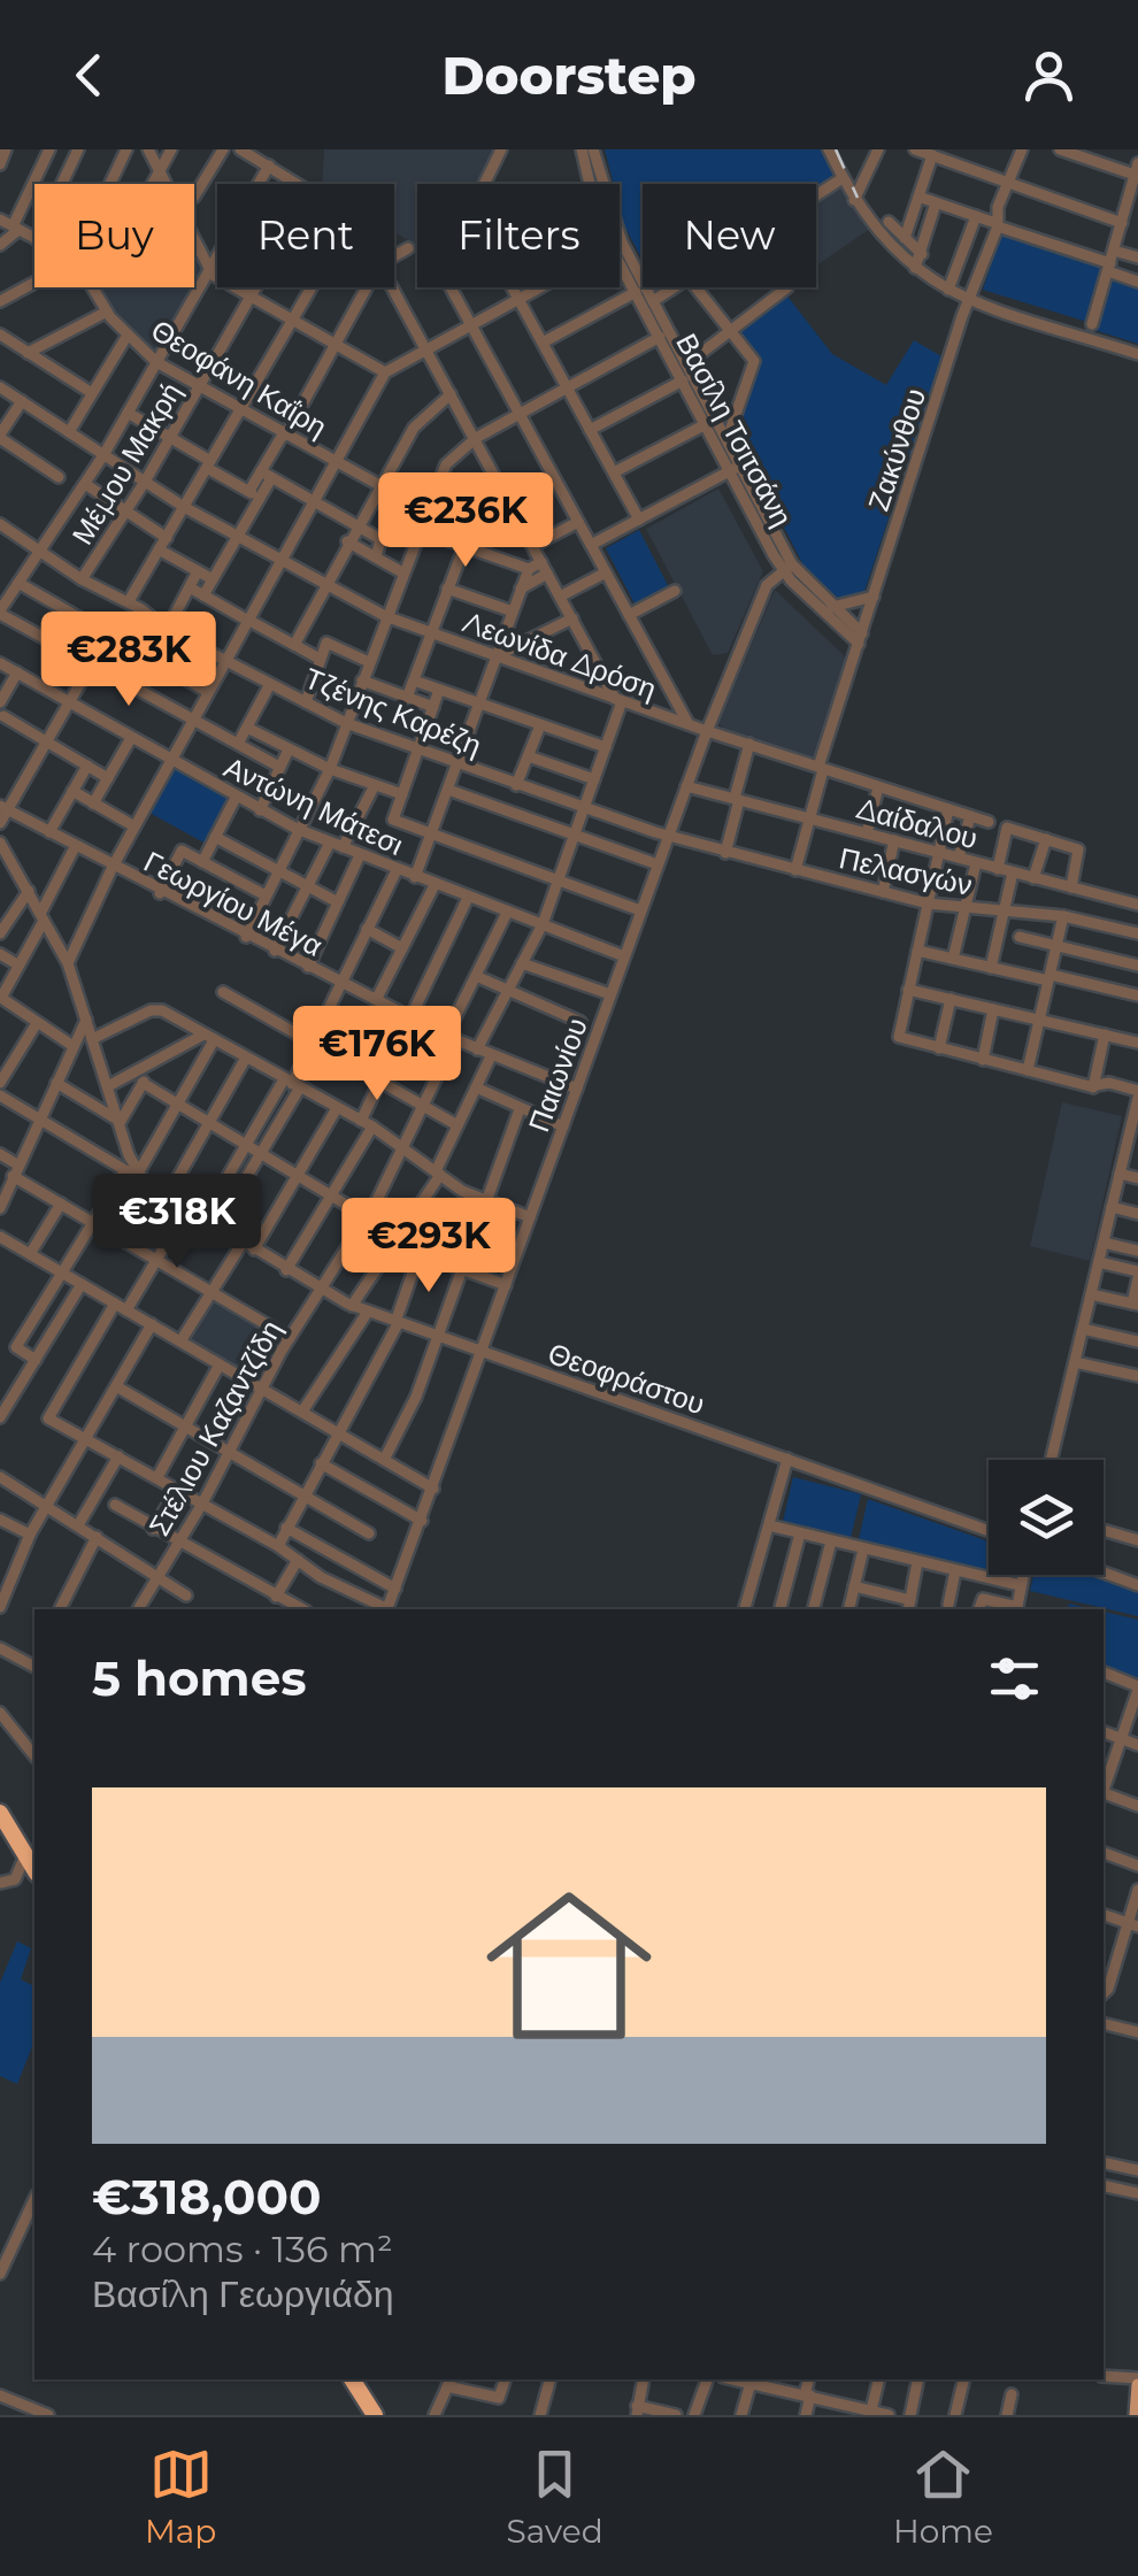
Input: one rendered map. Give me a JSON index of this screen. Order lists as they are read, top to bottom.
{
  "streets": {
    "street": [
      "Θεοφάνη Καΐρη",
      "Βασίλη Τσιτσάνη",
      "Ζακύνθου",
      "Μέμου Μακρή",
      "Λεωνίδα Δρόση",
      "Τζένης Καρέζη",
      "Αντώνη Μάτεσι",
      "Δαίδαλου",
      "Πελασγών",
      "Γεωργίου Μέγα",
      "Παιωνίου",
      "Θεοφράστου",
      "Στέλιου Καζαντζίδη"
    ]
  },
  "crossings": [
    ["Θεοφάνη Καΐρη", "Μέμου Μακρή"],
    ["Βασίλη Τσιτσάνη", "Ζακύνθου"],
    ["Βασίλη Τσιτσάνη", "Παιωνίου"],
    ["Ζακύνθου", "Λεωνίδα Δρόση"],
    ["Ζακύνθου", "Δαίδαλου"],
    ["Ζακύνθου", "Πελασγών"],
    ["Μέμου Μακρή", "Λεωνίδα Δρόση"],
    ["Μέμου Μακρή", "Τζένης Καρέζη"],
    ["Λεωνίδα Δρόση", "Παιωνίου"],
    ["Τζένης Καρέζη", "Πελασγών"],
    ["Τζένης Καρέζη", "Παιωνίου"],
    ["Αντώνη Μάτεσι", "Παιωνίου"],
    ["Αντώνη Μάτεσι", "Στέλιου Καζαντζίδη"],
    ["Δαίδαλου", "Παιωνίου"],
    ["Πελασγών", "Παιωνίου"],
    ["Γεωργίου Μέγα", "Παιωνίου"],
    ["Γεωργίου Μέγα", "Στέλιου Καζαντζίδη"],
    ["Παιωνίου", "Θεοφράστου"],
    ["Θεοφράστου", "Στέλιου Καζαντζίδη"]
  ],
  "page": {
    "header": "Doorstep",
    "chip": [
      "Buy",
      "Rent",
      "Filters",
      "New"
    ],
    "price": [
      "€236K",
      "€283K",
      "€176K",
      "€318K",
      "€293K"
    ],
    "heading": "5 homes",
    "list": [
      {
        "name": "€318,000",
        "note": "4 rooms · 136 m² · Βασίλη Γεωργιάδη"
      }
    ],
    "tabs": ["Map", "Saved", "Home"]
  }
}
